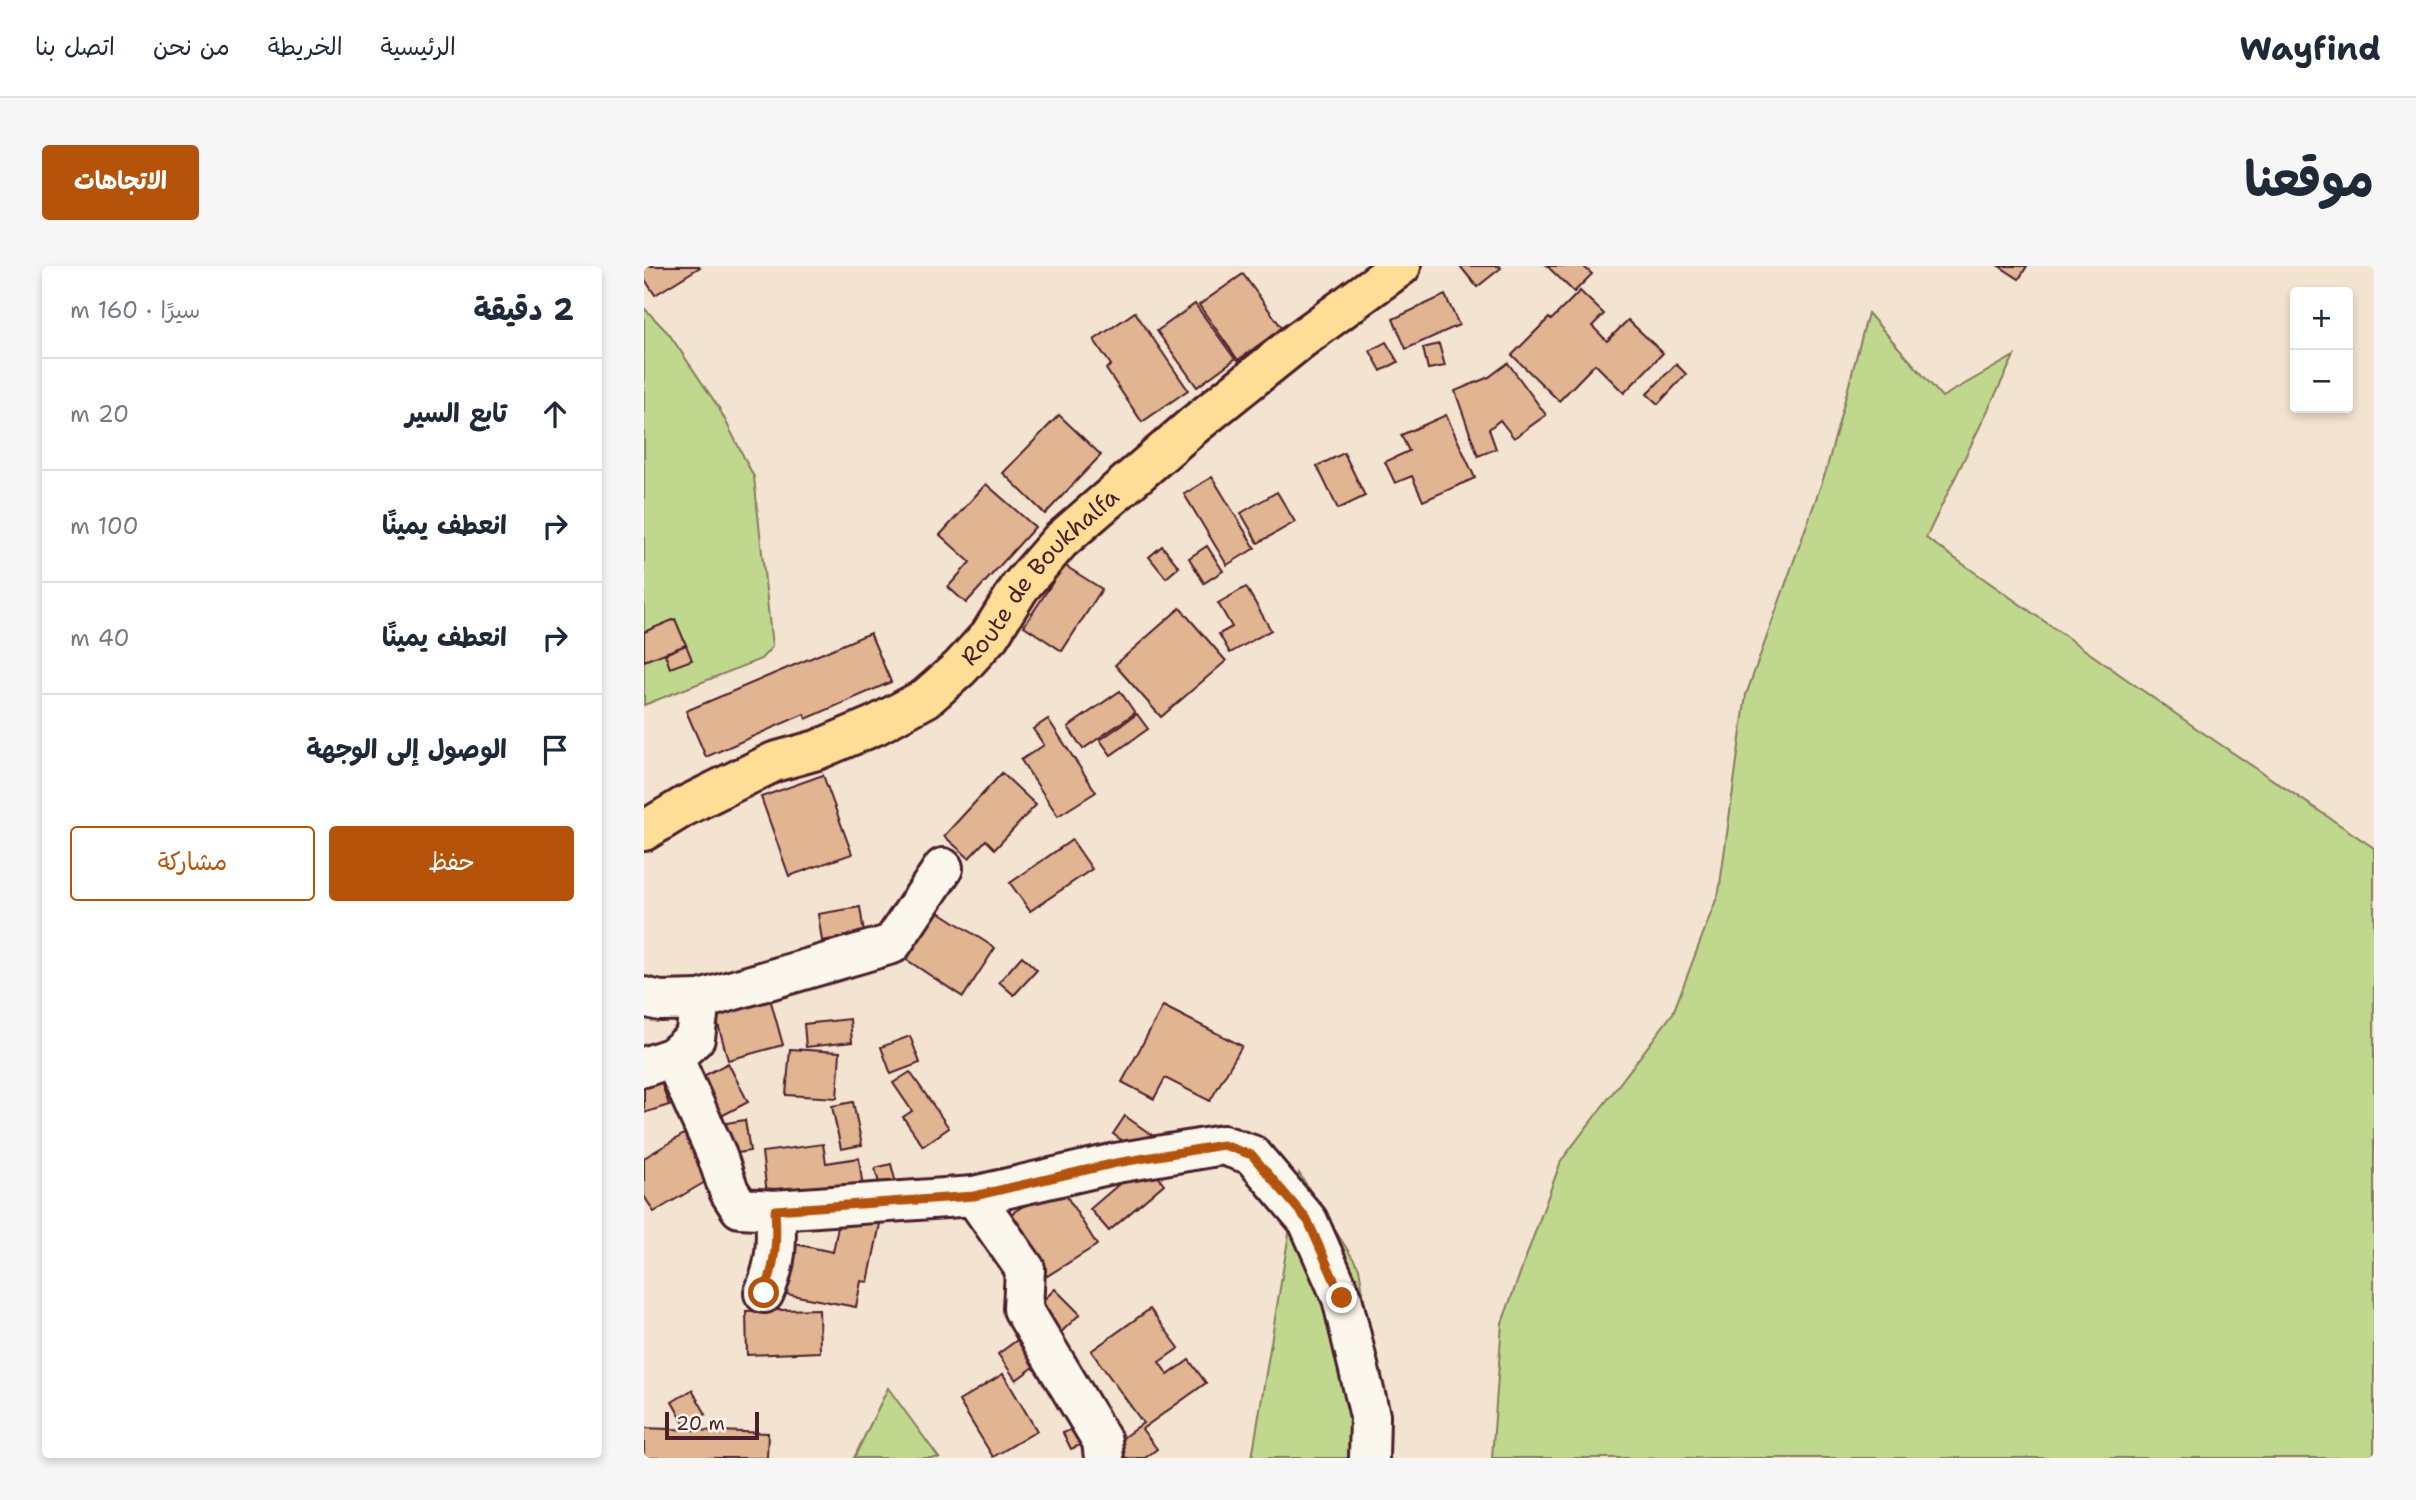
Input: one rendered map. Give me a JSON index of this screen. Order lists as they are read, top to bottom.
{
  "streets": {
    "main road": ["Route de Boukhalfa"]
  },
  "scale_bar": "20 m",
  "page": {
    "header": "Wayfind",
    "nav": [
      "الرئيسية",
      "الخريطة",
      "من نحن",
      "اتصل بنا"
    ],
    "title": "موقعنا",
    "buttons": [
      "الاتجاهات",
      ["حفظ", "مشاركة"]
    ],
    "heading": ["2 دقيقة", "سيرًا · 160 m"],
    "map_buttons": ["+", "−"],
    "list": [
      ["تابع السير", "20 m"],
      ["انعطف يمينًا", "100 m"],
      ["انعطف يمينًا", "40 m"],
      "الوصول إلى الوجهة"
    ],
    "scale": "20 m"
  }
}
